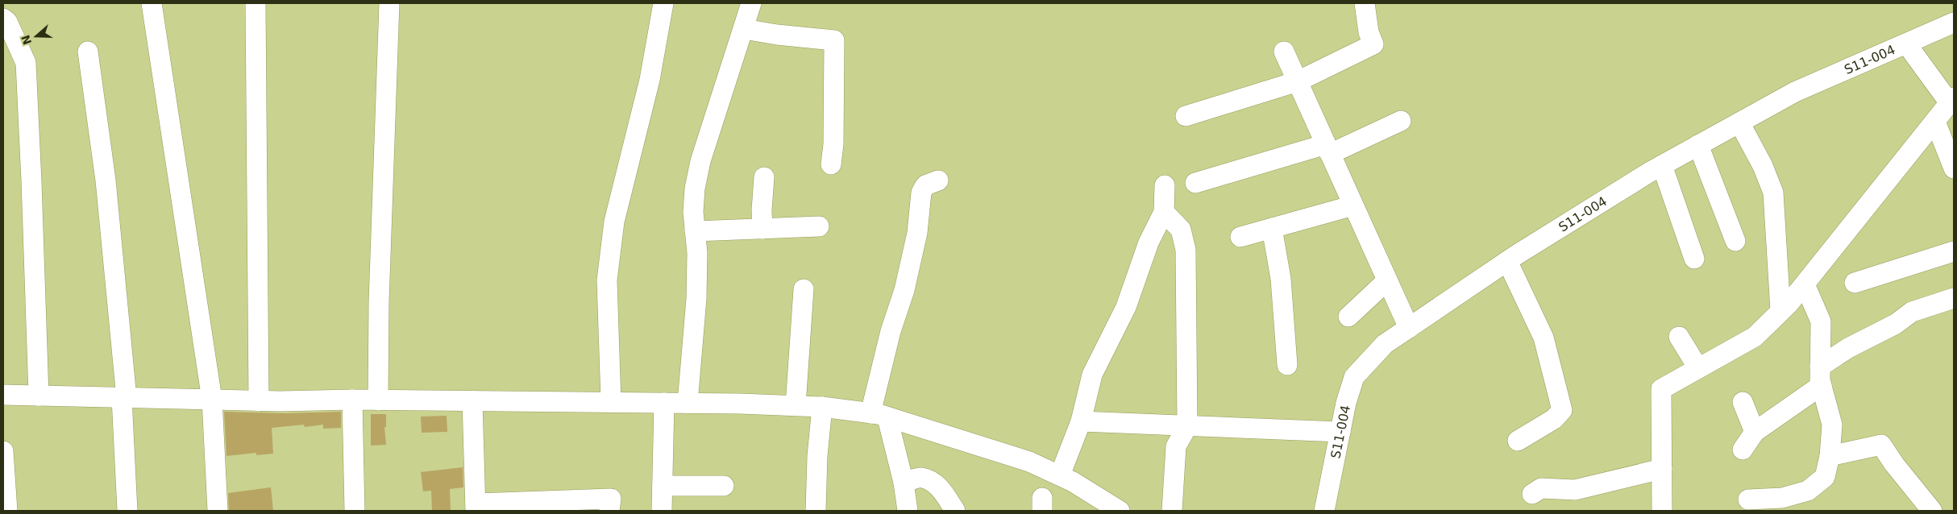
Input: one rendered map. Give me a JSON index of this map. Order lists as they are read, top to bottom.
{
  "streets": {
    "street": ["S11-004"]
  },
  "north": "left"
}
